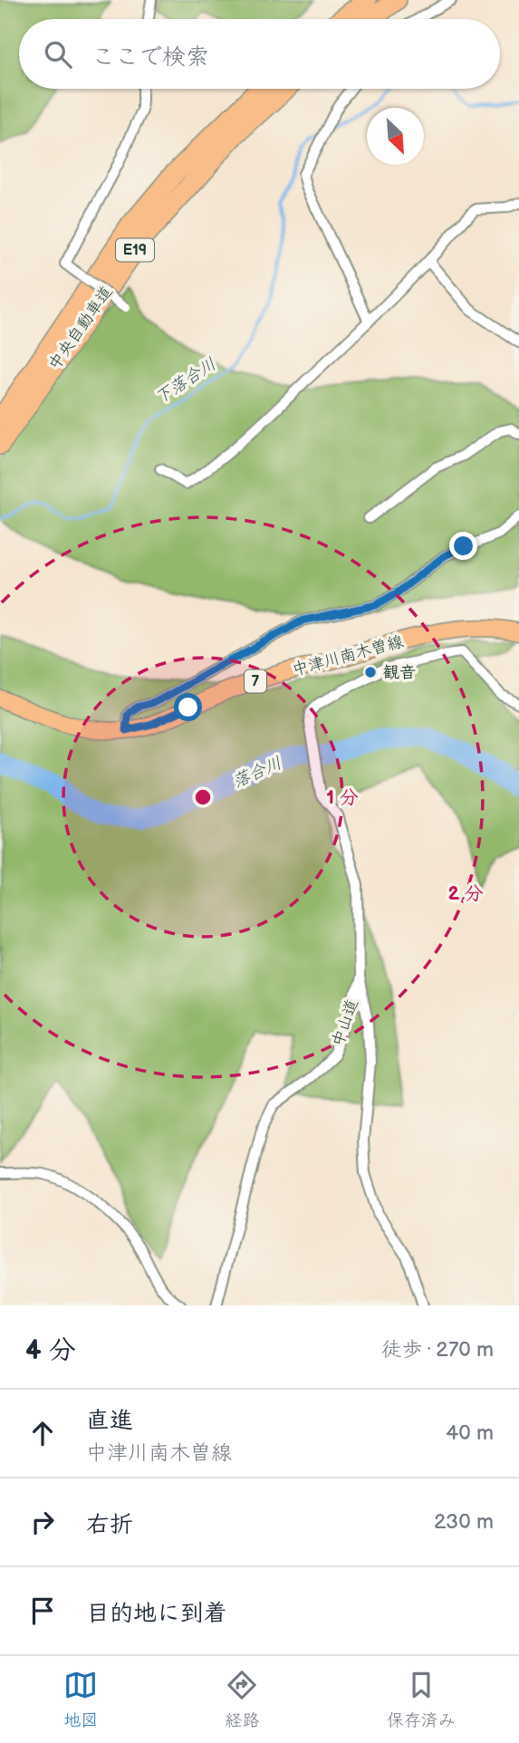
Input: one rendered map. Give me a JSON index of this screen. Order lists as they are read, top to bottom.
{
  "streets": {
    "highway": ["E19", "中央自動車道"],
    "main road": ["中津川南木曽線", "7"],
    "street": ["中山道"]
  },
  "water": ["下落合川", "落合川"],
  "places": ["観音"],
  "north": "bottom right",
  "page": {
    "search": "ここで検索",
    "heading": ["4 分", "徒歩 · 270 m"],
    "list": [
      ["直進", "中津川南木曽線", "40 m"],
      ["右折", "230 m"],
      "目的地に到着"
    ],
    "nav": ["地図", "経路", "保存済み"]
  },
  "rings": ["1 分", "2 分"]
}
